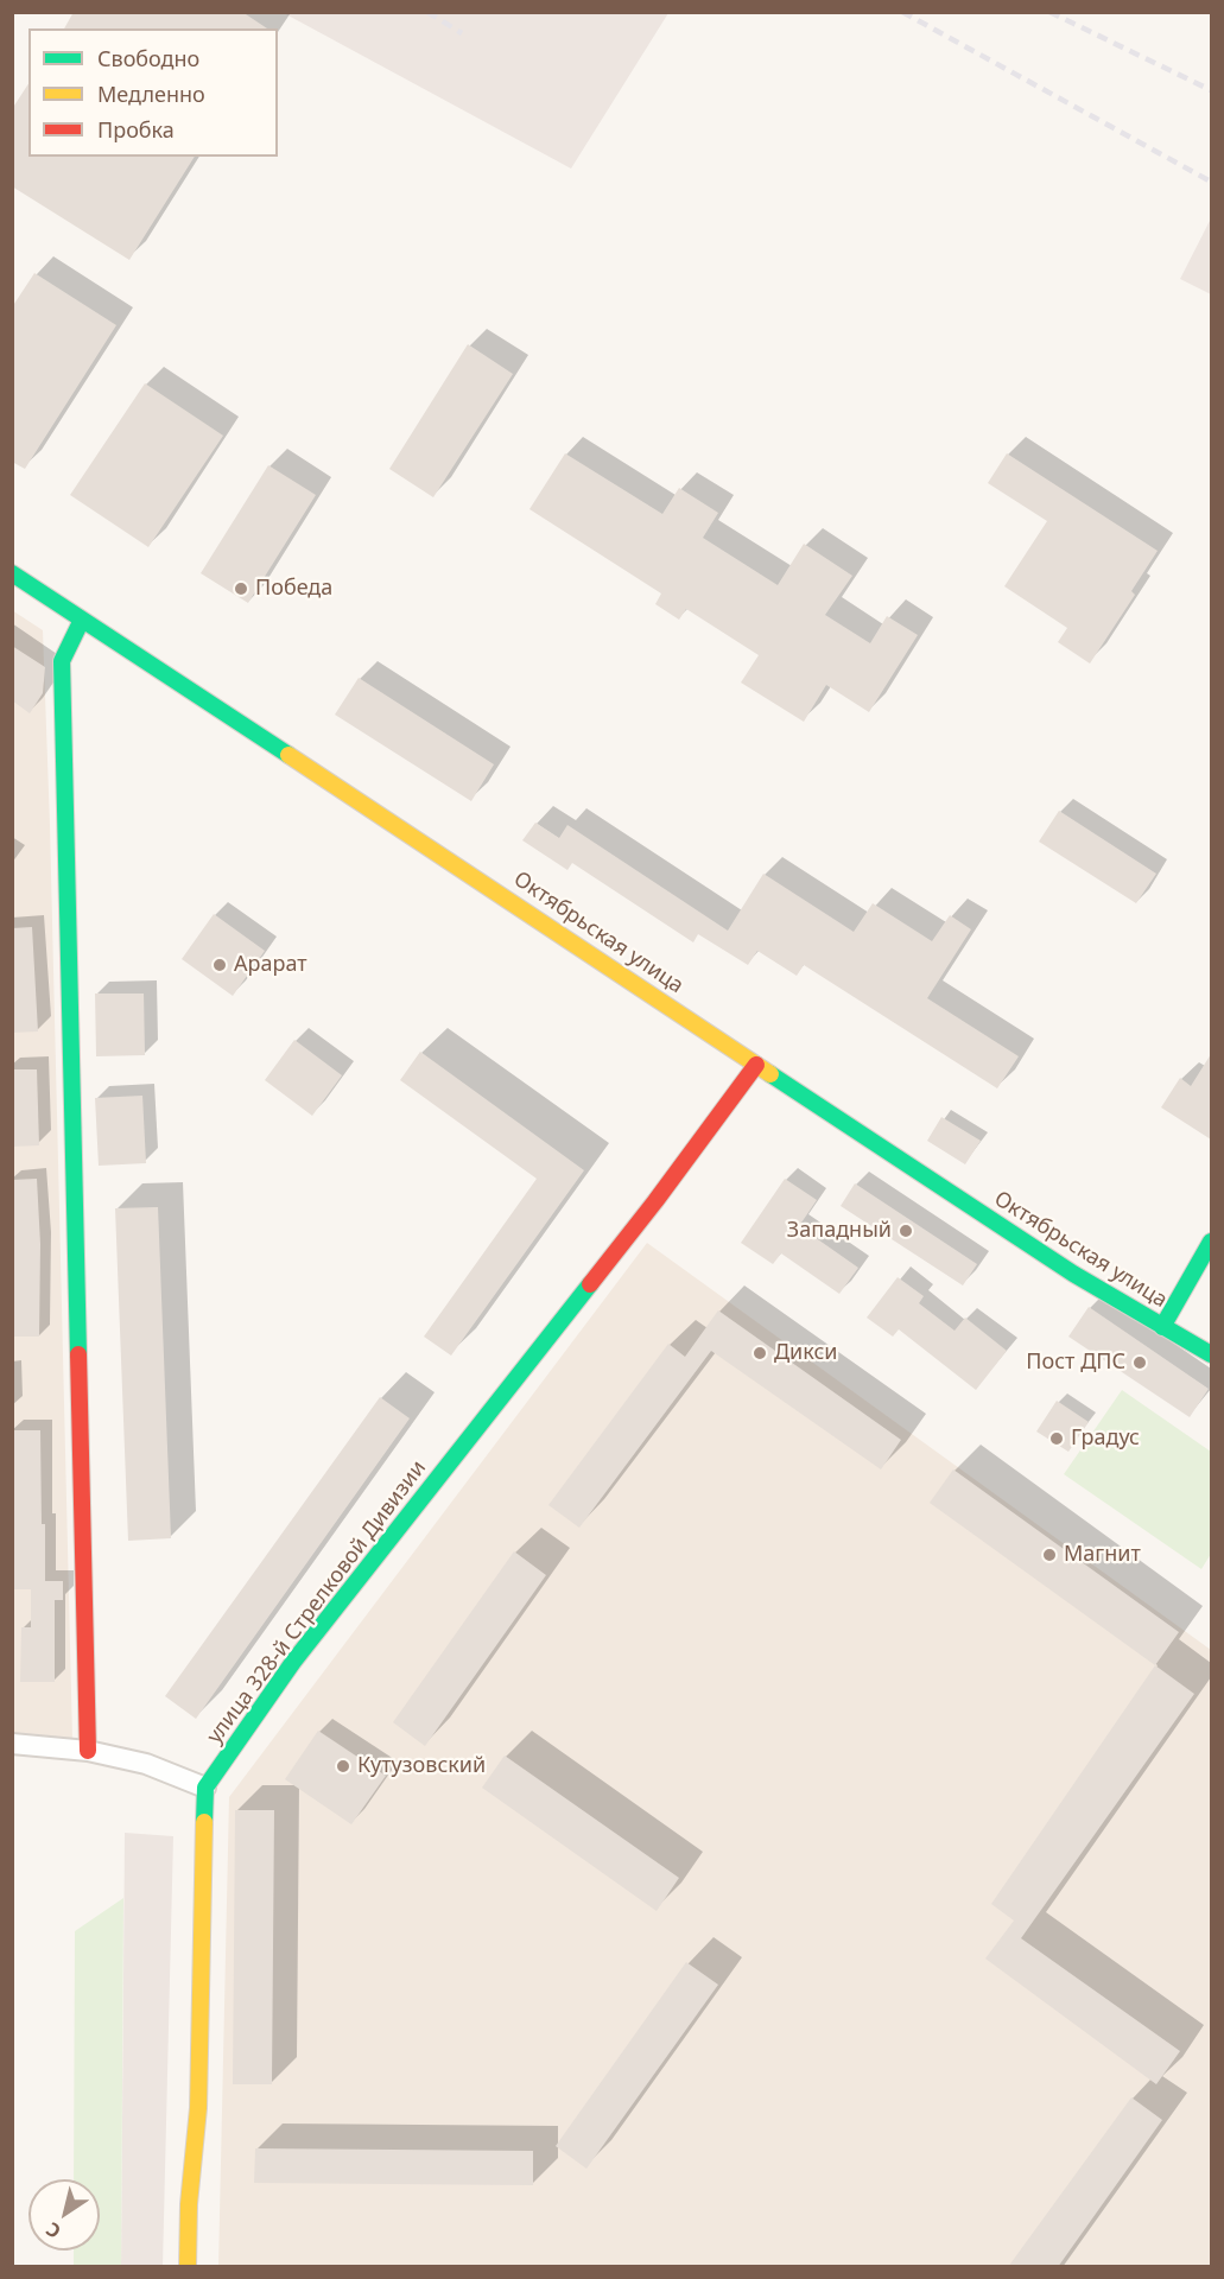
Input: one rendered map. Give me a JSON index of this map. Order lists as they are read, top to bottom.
{
  "streets": {
    "street": ["Октябрьская улица", "улица 328-й Стрелковой Дивизии"]
  },
  "crossings": [
    ["Октябрьская улица", "улица 328-й Стрелковой Дивизии"]
  ],
  "places": [
    "Победа",
    "Арарат",
    "Западный",
    "Дикси",
    "Пост ДПС",
    "Градус",
    "Магнит",
    "Кутузовский"
  ],
  "legend": ["Свободно", "Медленно", "Пробка"],
  "north": "bottom left"
}
